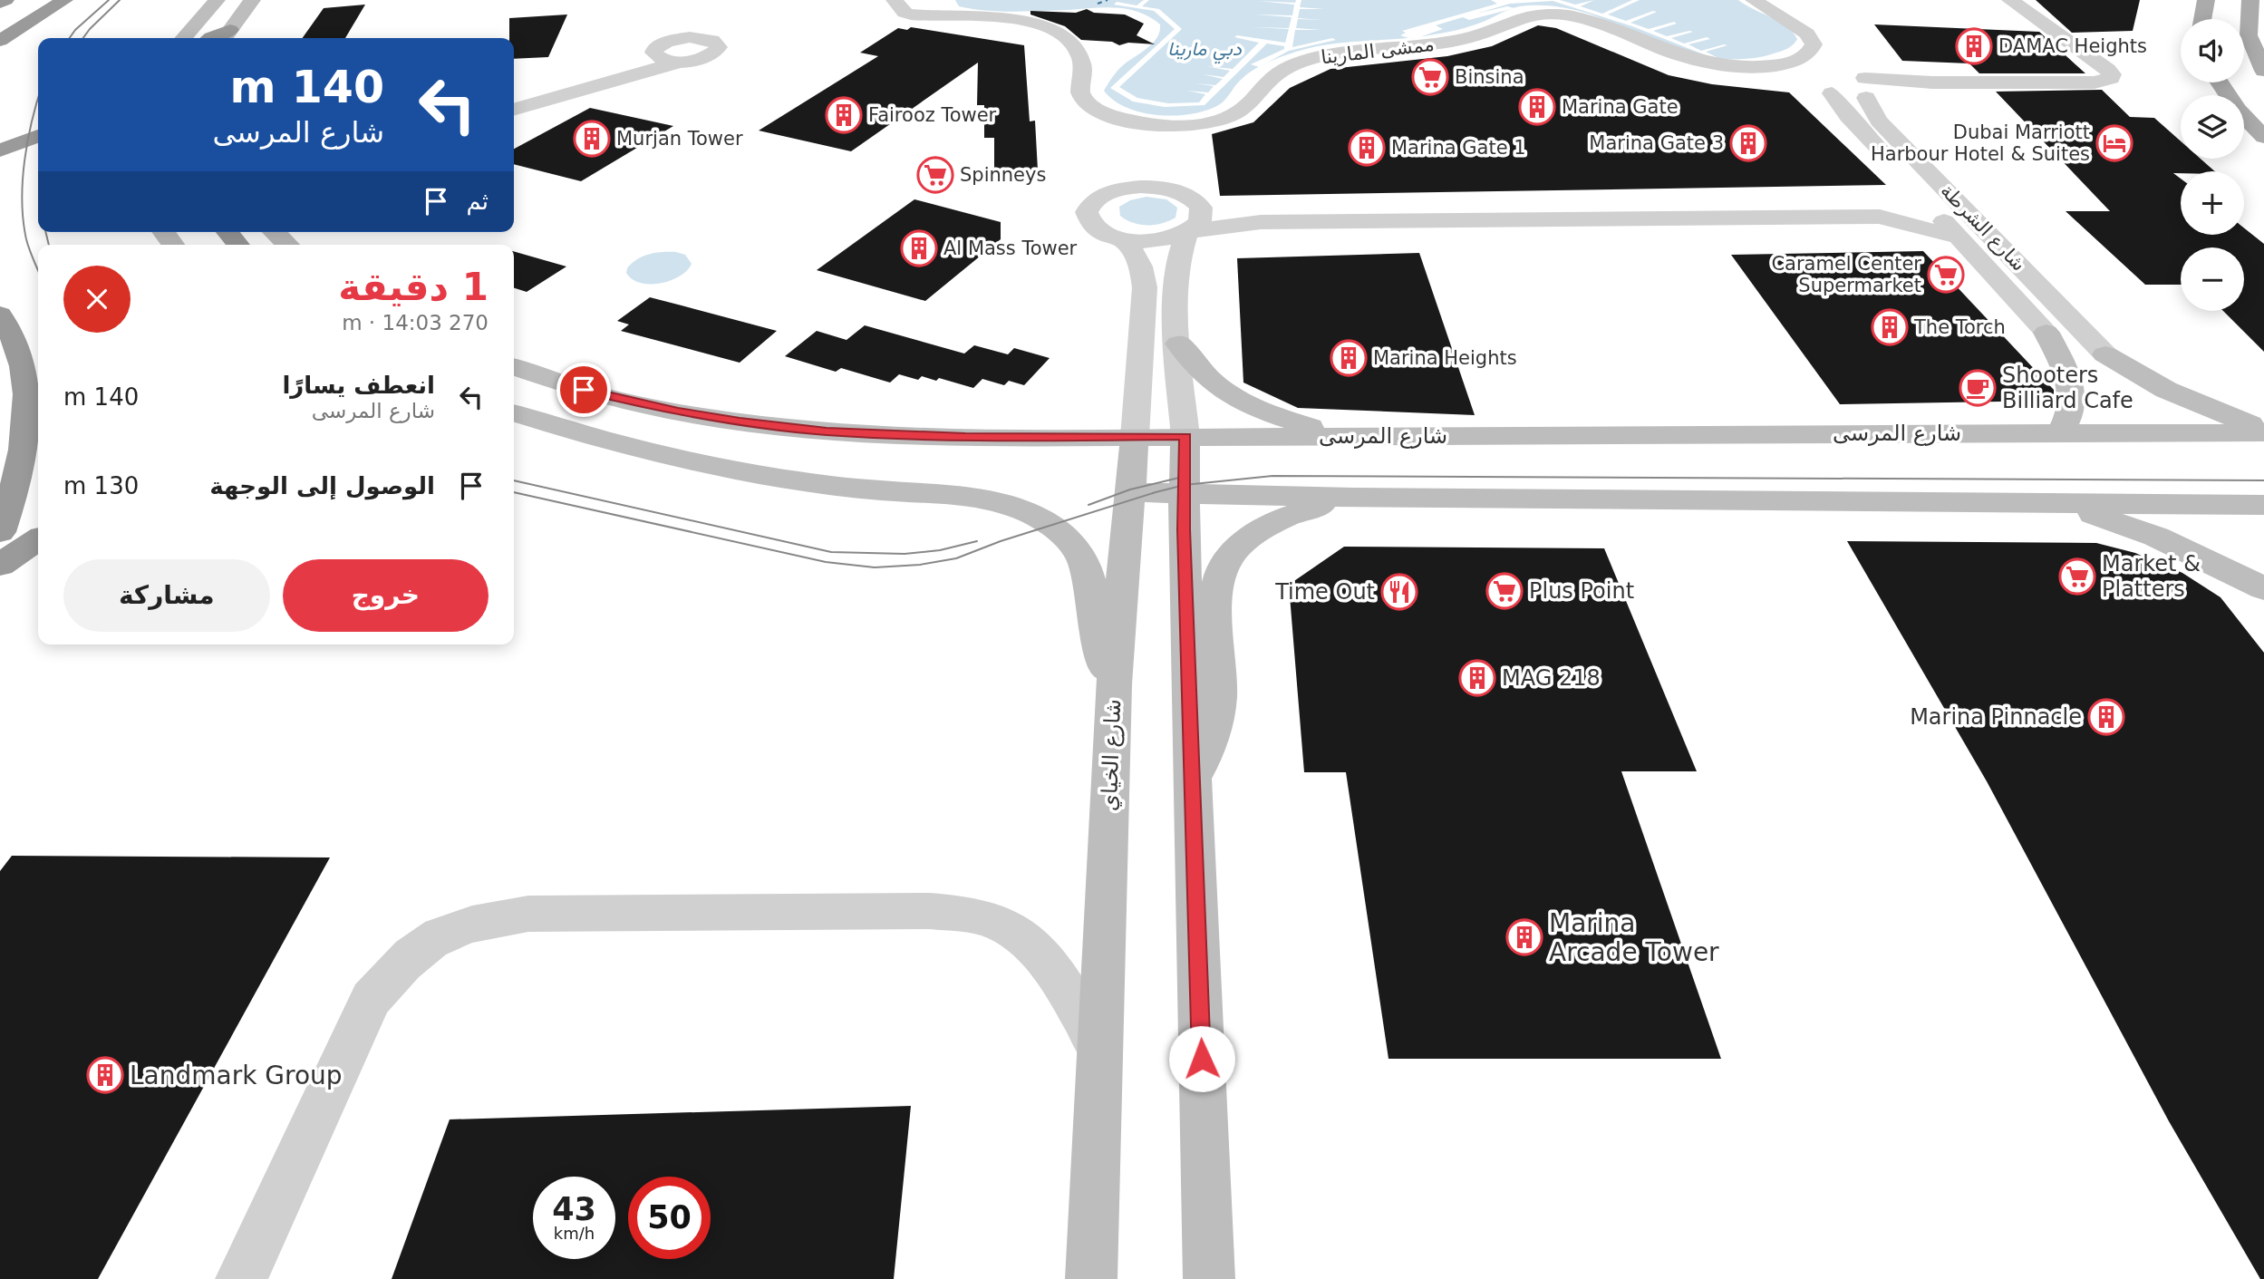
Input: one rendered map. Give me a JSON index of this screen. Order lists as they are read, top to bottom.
{
  "streets": {
    "main road": ["شارع المرسى", "شارع الخياي"],
    "street": ["ممشى المارينا", "شارع الشرطة"]
  },
  "crossings": [
    ["شارع المرسى", "شارع الخياي"]
  ],
  "water": ["دبي مارينا"],
  "places": {
    "building": [
      "DAMAC Heights",
      "Marina Gate",
      "Fairooz Tower",
      "Murjan Tower",
      "Marina Gate 3",
      "Marina Gate 1",
      "Al Mass Tower",
      "The Torch",
      "Marina Heights",
      "MAG 218",
      "Marina Pinnacle",
      "Marina Arcade Tower",
      "Landmark Group"
    ],
    "supermarket": [
      "Binsina",
      "Spinneys",
      "Caramel Center Supermarket",
      "Market & Platters",
      "Plus Point"
    ],
    "hotel": ["Dubai Marriott Harbour Hotel & Suites"],
    "cafe": ["Shooters Billiard Cafe"],
    "restaurant": ["Time Out"]
  },
  "page": {
    "map_buttons": ["+", "−"],
    "turn": ["140 m", "شارع المرسى"],
    "then": "ثم",
    "heading": ["1 دقيقة", "270 m · 14:03"],
    "list": [
      {
        "name": "انعطف يسارًا",
        "note": "شارع المرسى",
        "value": "140 m"
      },
      {
        "name": "الوصول إلى الوجهة",
        "value": "130 m"
      }
    ],
    "buttons": ["خروج", "مشاركة"],
    "speed": "43 km/h",
    "limit": "50"
  }
}
